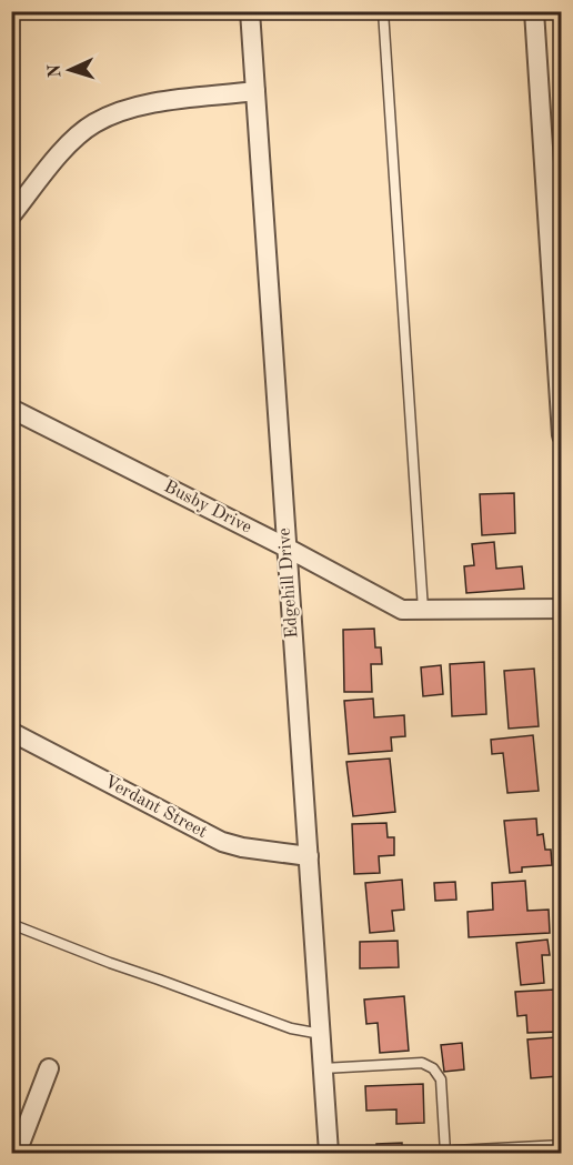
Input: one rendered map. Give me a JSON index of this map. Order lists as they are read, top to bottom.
{
  "streets": {
    "street": ["Busby Drive", "Edgehill Drive", "Verdant Street"]
  },
  "crossings": [
    ["Busby Drive", "Edgehill Drive"],
    ["Edgehill Drive", "Verdant Street"]
  ],
  "north": "left"
}
